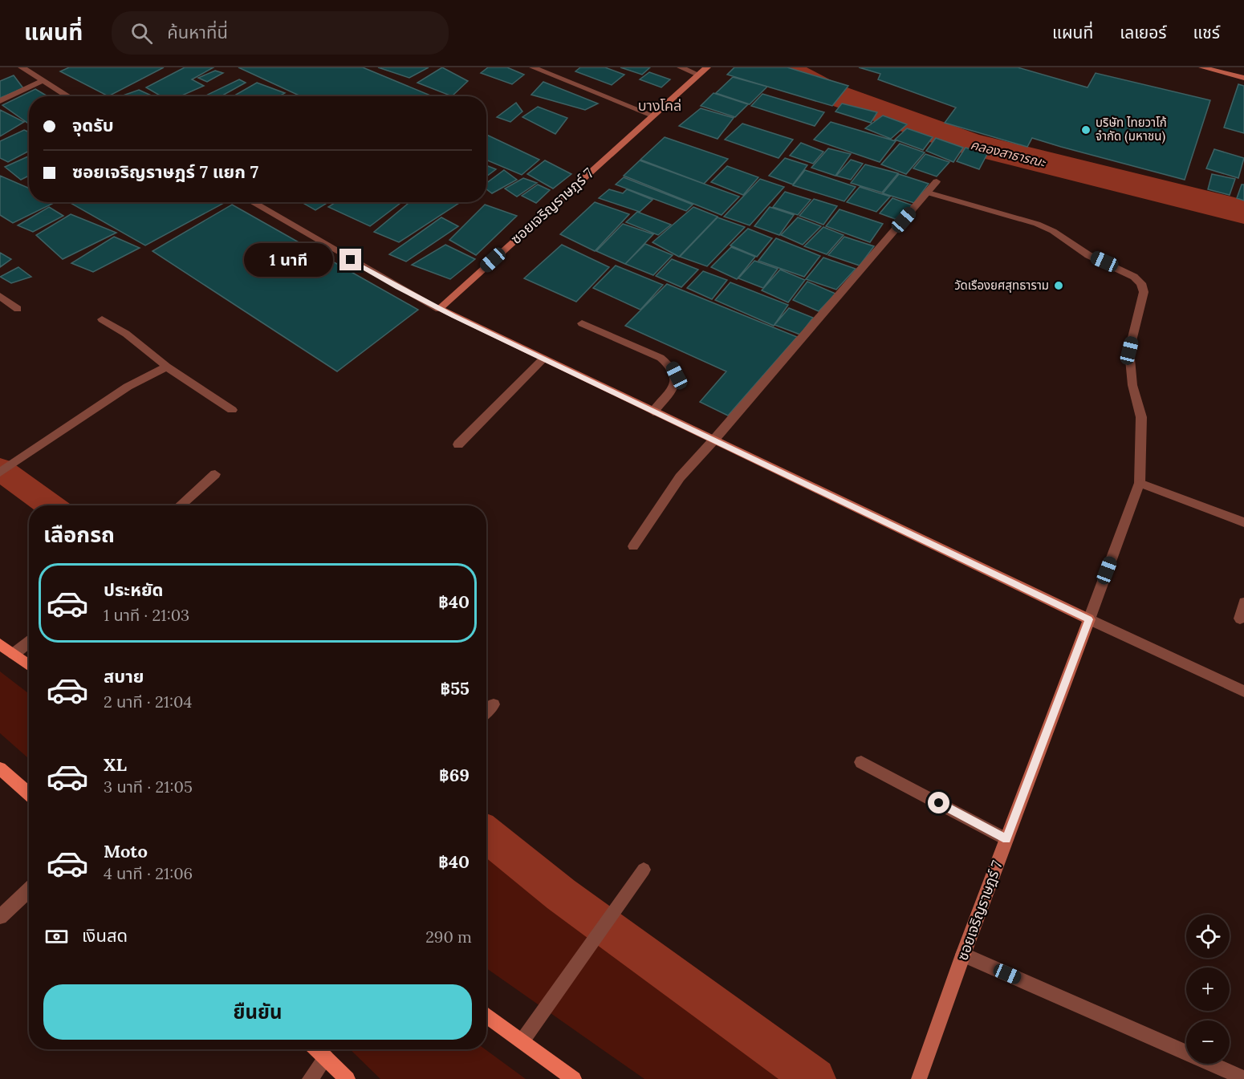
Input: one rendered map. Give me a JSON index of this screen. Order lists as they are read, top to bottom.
{
  "streets": {
    "street": ["ซอยเจริญราษฎร์ 7"]
  },
  "districts": ["บางโคล่"],
  "water": ["คลองสาธารณะ"],
  "places": ["บริษัท ไทยวาโก้ จำกัด (มหาชน)", "วัดเรืองยศสุทธาราม"],
  "page": {
    "header": "แผนที่",
    "search": "ค้นหาที่นี่",
    "nav": ["แผนที่", "เลเยอร์", "แชร์"],
    "banner": ["จุดรับ", "ซอยเจริญราษฎร์ 7 แยก 7"],
    "bubble": "1 นาที",
    "heading": "เลือกรถ",
    "list": [
      {
        "name": "ประหยัด",
        "note": "1 นาที · 21:03",
        "value": "฿40"
      },
      {
        "name": "สบาย",
        "note": "2 นาที · 21:04",
        "value": "฿55"
      },
      {
        "name": "XL",
        "note": "3 นาที · 21:05",
        "value": "฿69"
      },
      {
        "name": "Moto",
        "note": "4 นาที · 21:06",
        "value": "฿40"
      }
    ],
    "pay": ["เงินสด", "290 m"],
    "map_buttons": ["+", "−"],
    "buttons": "ยืนยัน"
  }
}
